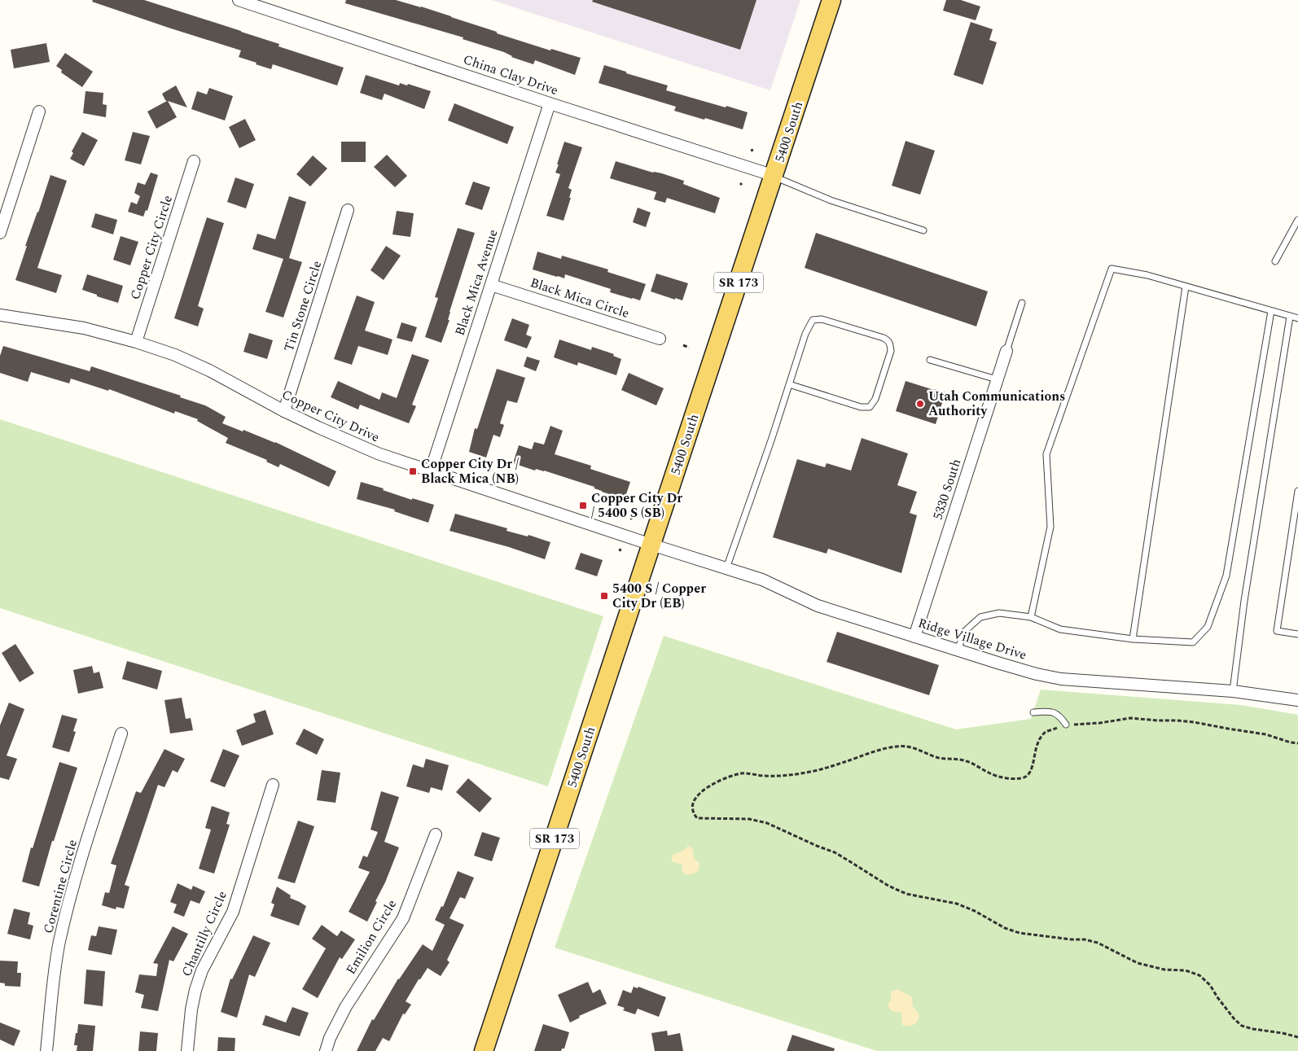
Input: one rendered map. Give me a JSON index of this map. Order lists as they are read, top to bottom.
{
  "streets": {
    "main road": ["5400 South", "SR 173"],
    "street": [
      "China Clay Drive",
      "Copper City Circle",
      "Black Mica Avenue",
      "Black Mica Circle",
      "Tin Stone Circle",
      "Copper City Drive",
      "5330 South",
      "Ridge Village Drive",
      "Corentine Circle",
      "Chantilly Circle",
      "Emilion Circle"
    ]
  },
  "crossings": [
    ["China Clay Drive", "5400 South"],
    ["China Clay Drive", "Black Mica Avenue"],
    ["5400 South", "Copper City Drive"],
    ["5400 South", "Ridge Village Drive"],
    ["Copper City Circle", "Copper City Drive"],
    ["Black Mica Avenue", "Black Mica Circle"],
    ["Black Mica Avenue", "Copper City Drive"],
    ["Tin Stone Circle", "Copper City Drive"],
    ["Copper City Drive", "Ridge Village Drive"],
    ["5330 South", "Ridge Village Drive"]
  ],
  "places": {
    "other": ["Utah Communications Authority"],
    "transit": ["Copper City Dr / Black Mica (NB)", "Copper City Dr / 5400 S (SB)", "5400 S / Copper City Dr (EB)"]
  }
}
